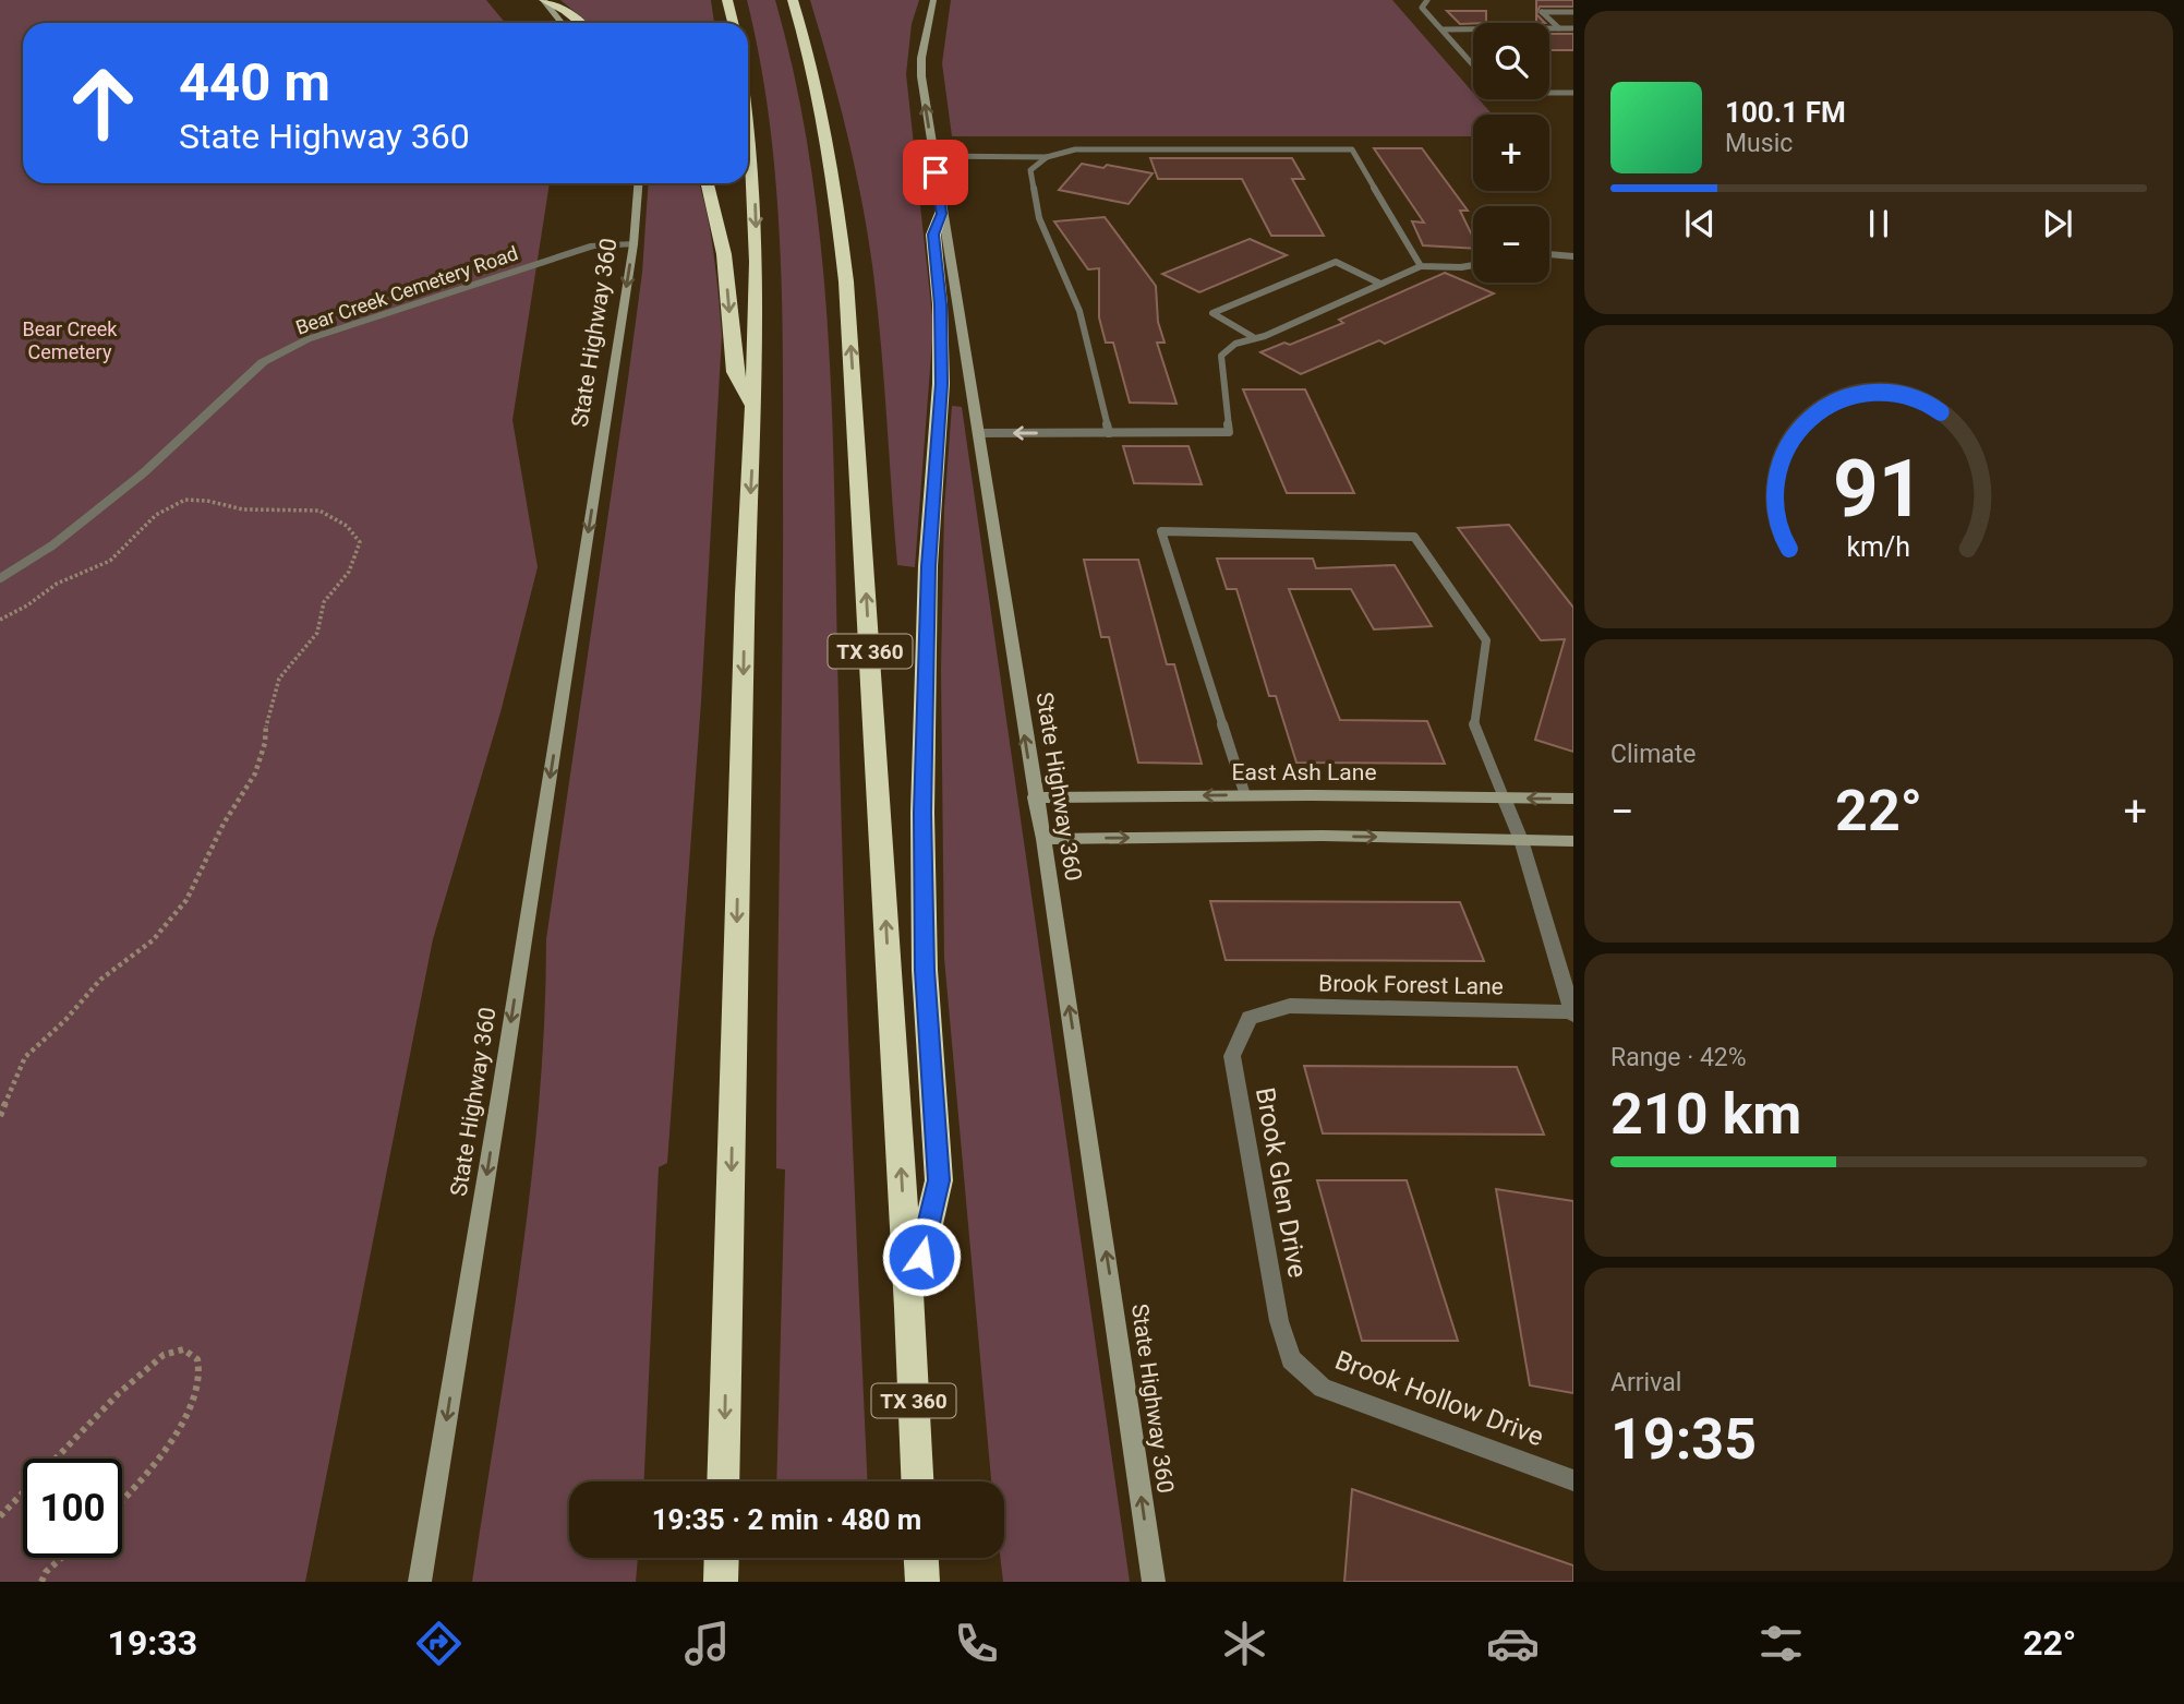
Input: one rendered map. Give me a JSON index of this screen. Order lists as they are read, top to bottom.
{
  "streets": {
    "highway": ["TX 360"],
    "main road": ["State Highway 360", "East Ash Lane"],
    "street": [
      "Bear Creek Cemetery Road",
      "Brook Forest Lane",
      "Brook Glen Drive",
      "Brook Hollow Drive"
    ]
  },
  "crossings": [
    ["Bear Creek Cemetery Road", "State Highway 360"],
    ["State Highway 360", "East Ash Lane"],
    ["Brook Forest Lane", "Brook Glen Drive"],
    ["Brook Glen Drive", "Brook Hollow Drive"]
  ],
  "parks": ["Bear Creek Cemetery"],
  "page": {
    "map_buttons": ["+", "−"],
    "turn": ["440 m", "State Highway 360"],
    "song": ["100.1 FM", "Music"],
    "tile": [
      "Climate",
      ["Range · 42%", "210 km"],
      ["Arrival", "19:35"]
    ],
    "heat": ["−", "22°", "+"],
    "limit": "100",
    "trip": "19:35 · 2 min · 480 m",
    "tabs": ["19:33", "22°"],
    "gauge": ["91", "km/h"]
  }
}
